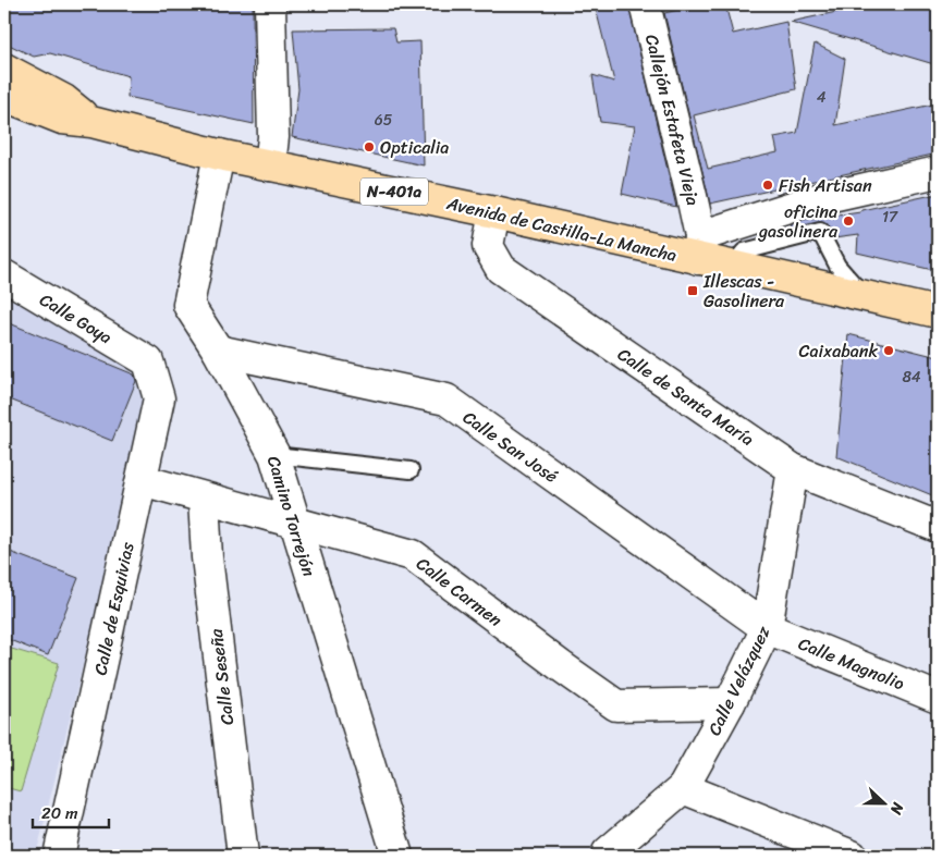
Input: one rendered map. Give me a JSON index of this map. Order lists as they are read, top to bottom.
{
  "streets": {
    "main road": ["N-401a", "Avenida de Castilla-La Mancha"],
    "street": [
      "Callejón Estafeta Vieja",
      "Calle Goya",
      "Calle de Santa María",
      "Calle San José",
      "Camino Torrejón",
      "Calle Carmen",
      "Calle de Esquivias",
      "Calle Magnolio",
      "Calle Seseña",
      "Calle Velázquez"
    ]
  },
  "crossings": [
    ["Callejón Estafeta Vieja", "Avenida de Castilla-La Mancha"],
    ["Avenida de Castilla-La Mancha", "Calle de Santa María"],
    ["Avenida de Castilla-La Mancha", "Camino Torrejón"],
    ["Calle Goya", "Calle de Esquivias"],
    ["Calle de Santa María", "Calle Velázquez"],
    ["Calle San José", "Camino Torrejón"],
    ["Calle San José", "Calle Magnolio"],
    ["Calle San José", "Calle Velázquez"],
    ["Camino Torrejón", "Calle Carmen"],
    ["Calle Carmen", "Calle de Esquivias"],
    ["Calle Carmen", "Calle Seseña"],
    ["Calle Carmen", "Calle Velázquez"],
    ["Calle Magnolio", "Calle Velázquez"]
  ],
  "places": {
    "other": [
      "Opticalia",
      "Fish Artisan",
      "oficina gasolinera",
      "Caixabank"
    ],
    "transit": ["Illescas - Gasolinera"]
  },
  "house_numbers": [
    "4",
    "65",
    "17",
    "84"
  ],
  "scale_bar": "20 m",
  "north": "right"
}
